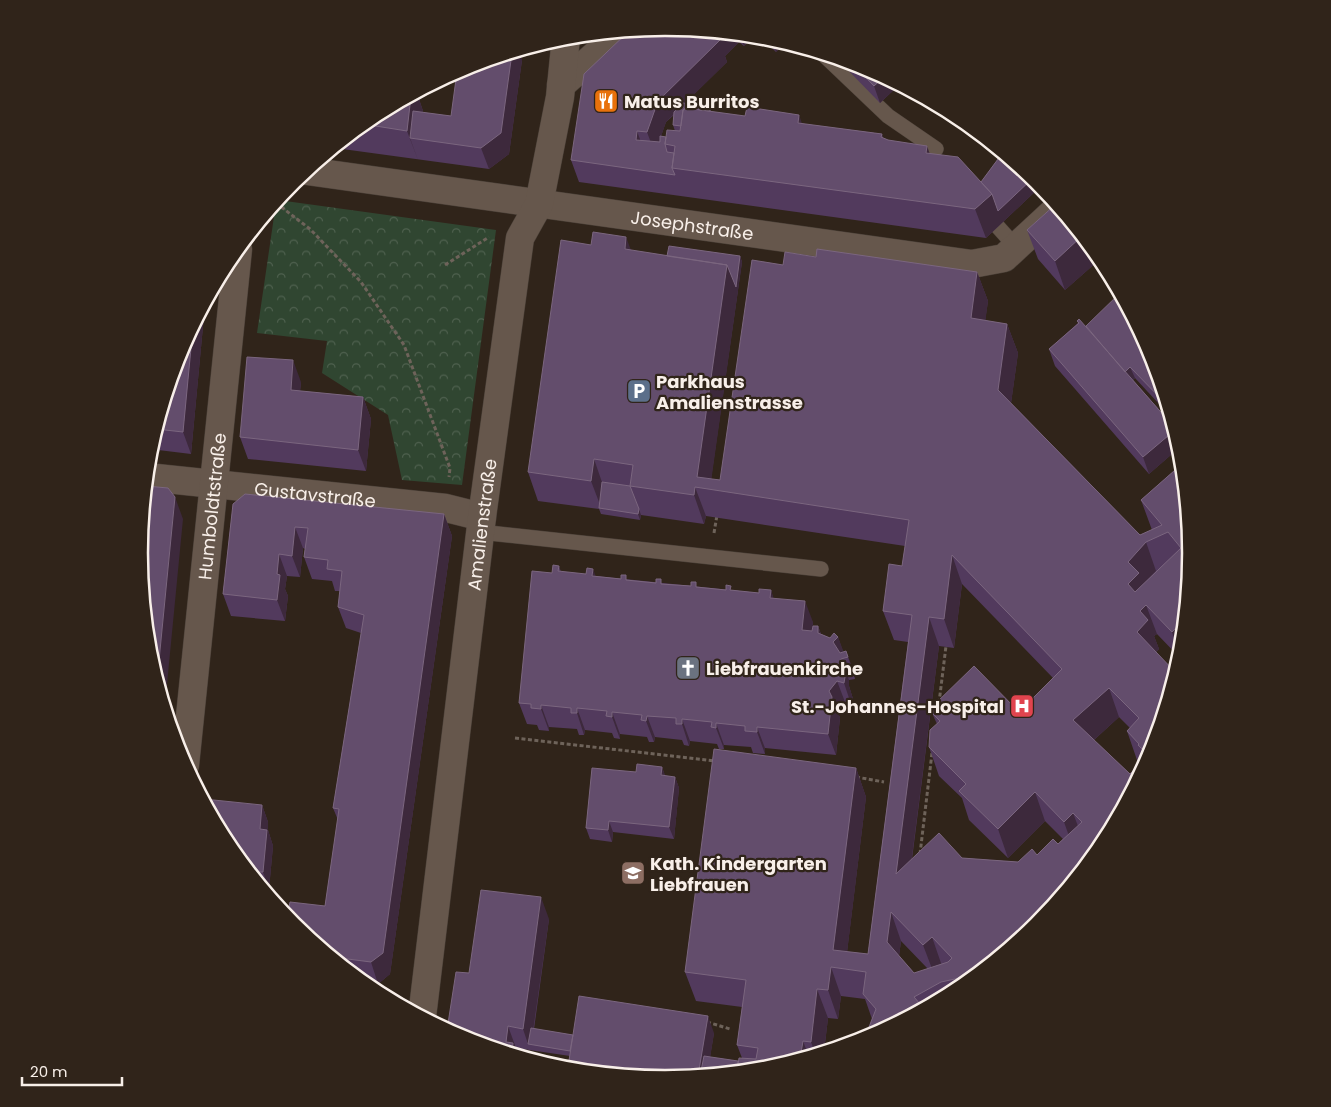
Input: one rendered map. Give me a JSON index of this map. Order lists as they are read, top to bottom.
{
  "streets": {
    "street": [
      "Josephstraße",
      "Gustavstraße",
      "Humboldtstraße",
      "Amalienstraße"
    ]
  },
  "crossings": [
    ["Josephstraße", "Amalienstraße"],
    ["Gustavstraße", "Humboldtstraße"],
    ["Gustavstraße", "Amalienstraße"]
  ],
  "places": {
    "restaurant": ["Matus Burritos"],
    "parking": ["Parkhaus Amalienstrasse"],
    "church": ["Liebfrauenkirche"],
    "hospital": ["St.-Johannes-Hospital"],
    "school or university": ["Kath. Kindergarten Liebfrauen"]
  },
  "scale_bar": "20 m"
}
